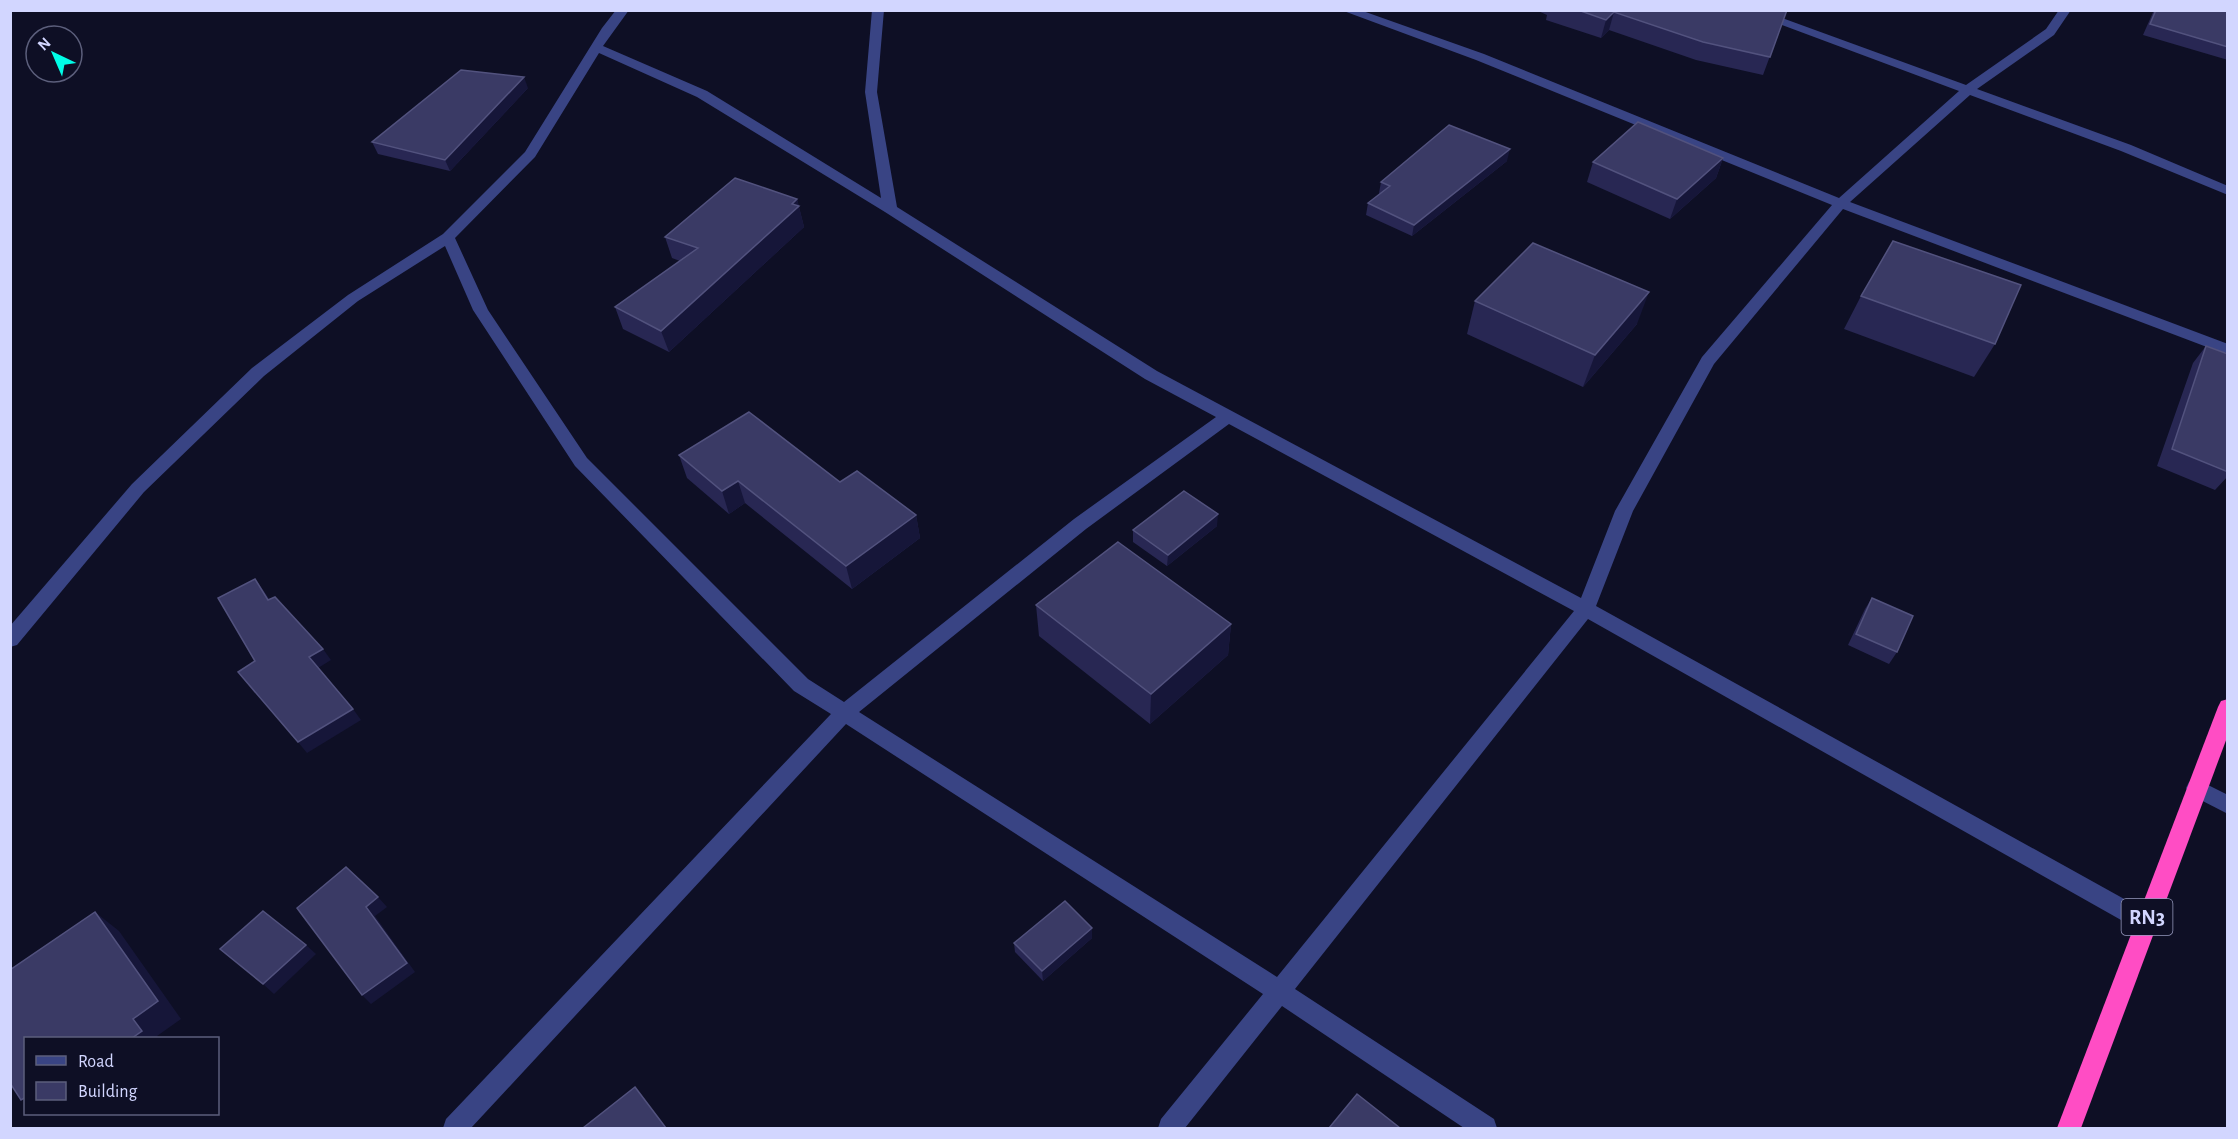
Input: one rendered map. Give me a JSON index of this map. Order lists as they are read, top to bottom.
{
  "streets": {
    "highway": ["RN3"]
  },
  "legend": ["Road", "Building"],
  "north": "top left"
}
